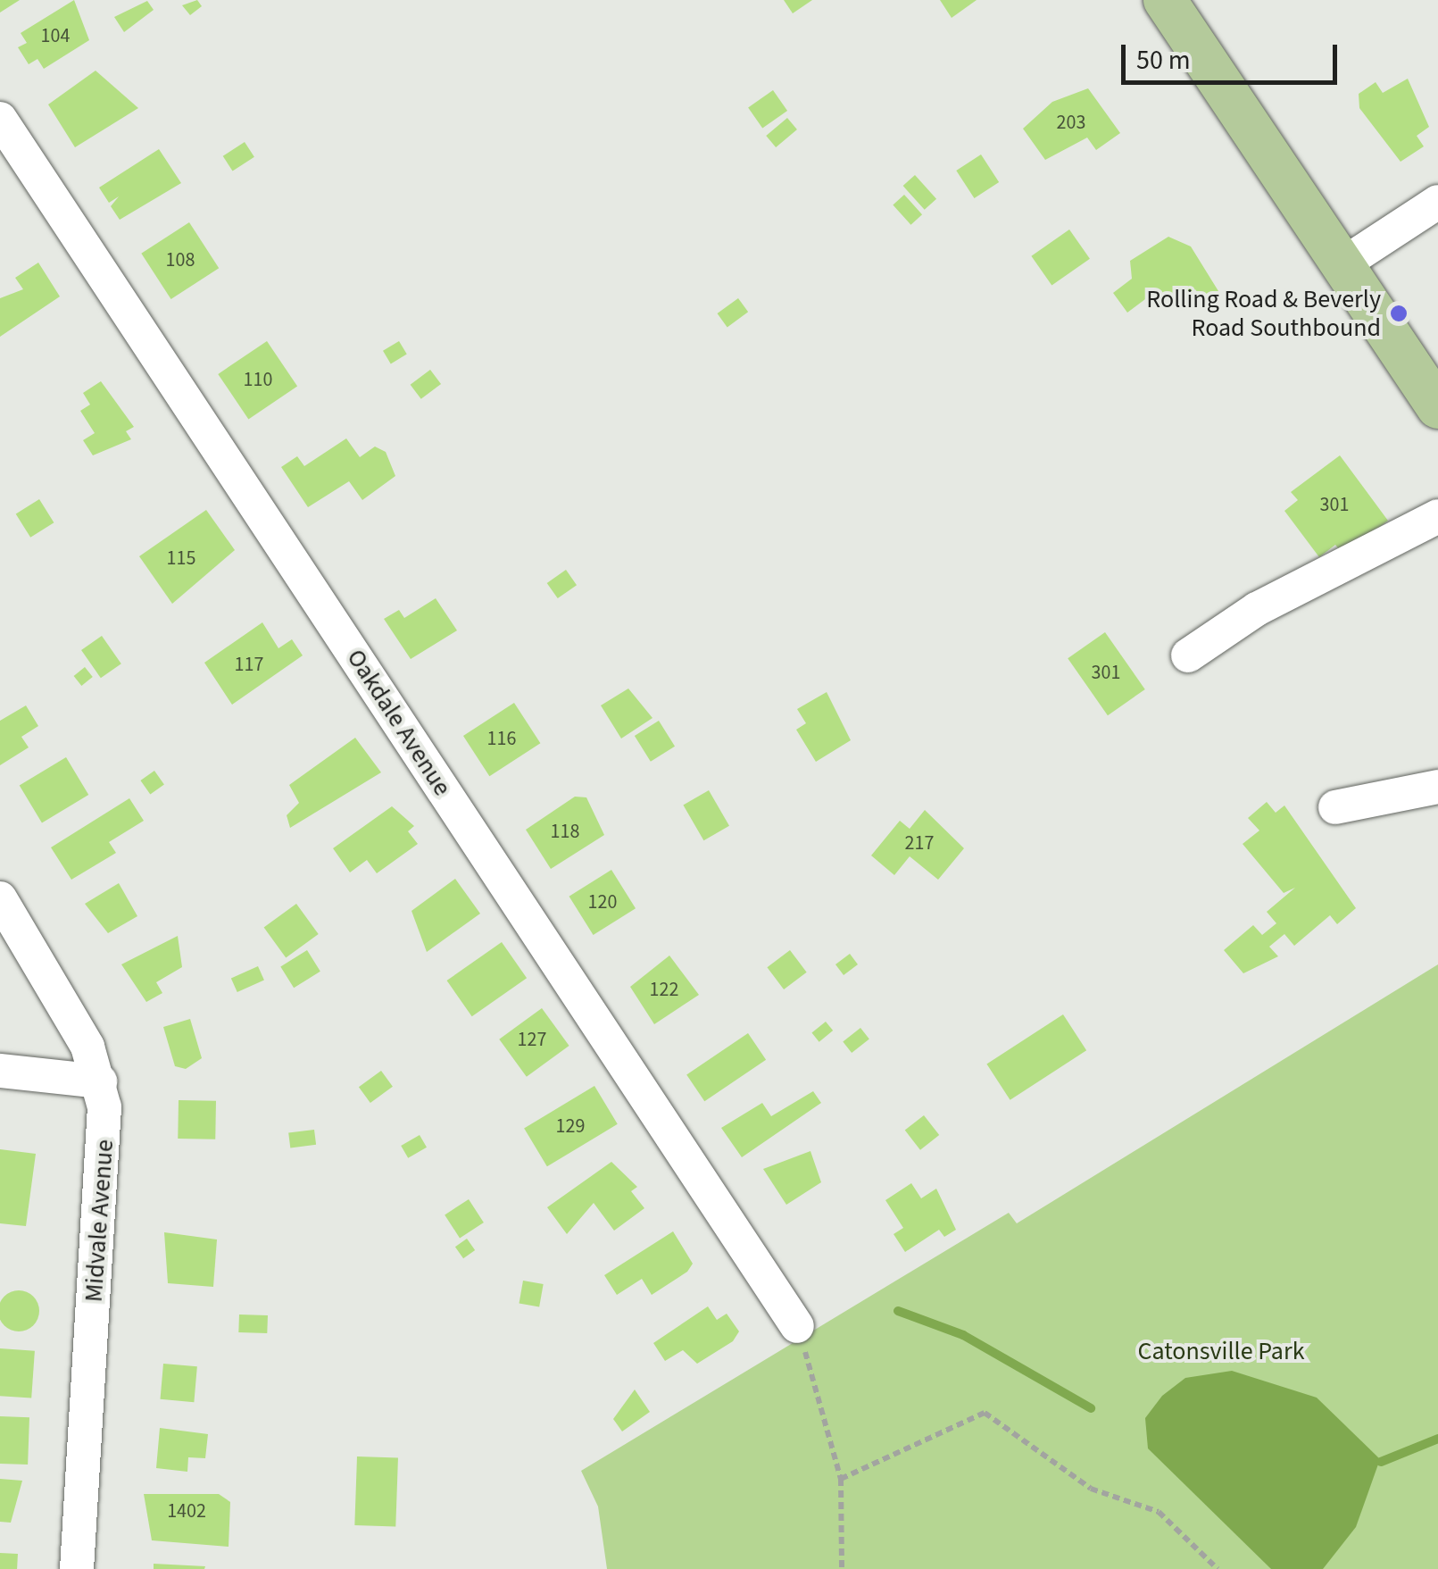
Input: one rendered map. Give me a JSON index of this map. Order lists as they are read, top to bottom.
{
  "streets": {
    "street": ["Oakdale Avenue", "Midvale Avenue"]
  },
  "parks": ["Catonsville Park"],
  "places": ["Rolling Road & Beverly Road Southbound"],
  "house_numbers": [
    "104",
    "203",
    "108",
    "110",
    "301",
    "115",
    "117",
    "301",
    "116",
    "118",
    "217",
    "120",
    "122",
    "127",
    "129",
    "1402"
  ],
  "scale_bar": "50 m"
}
